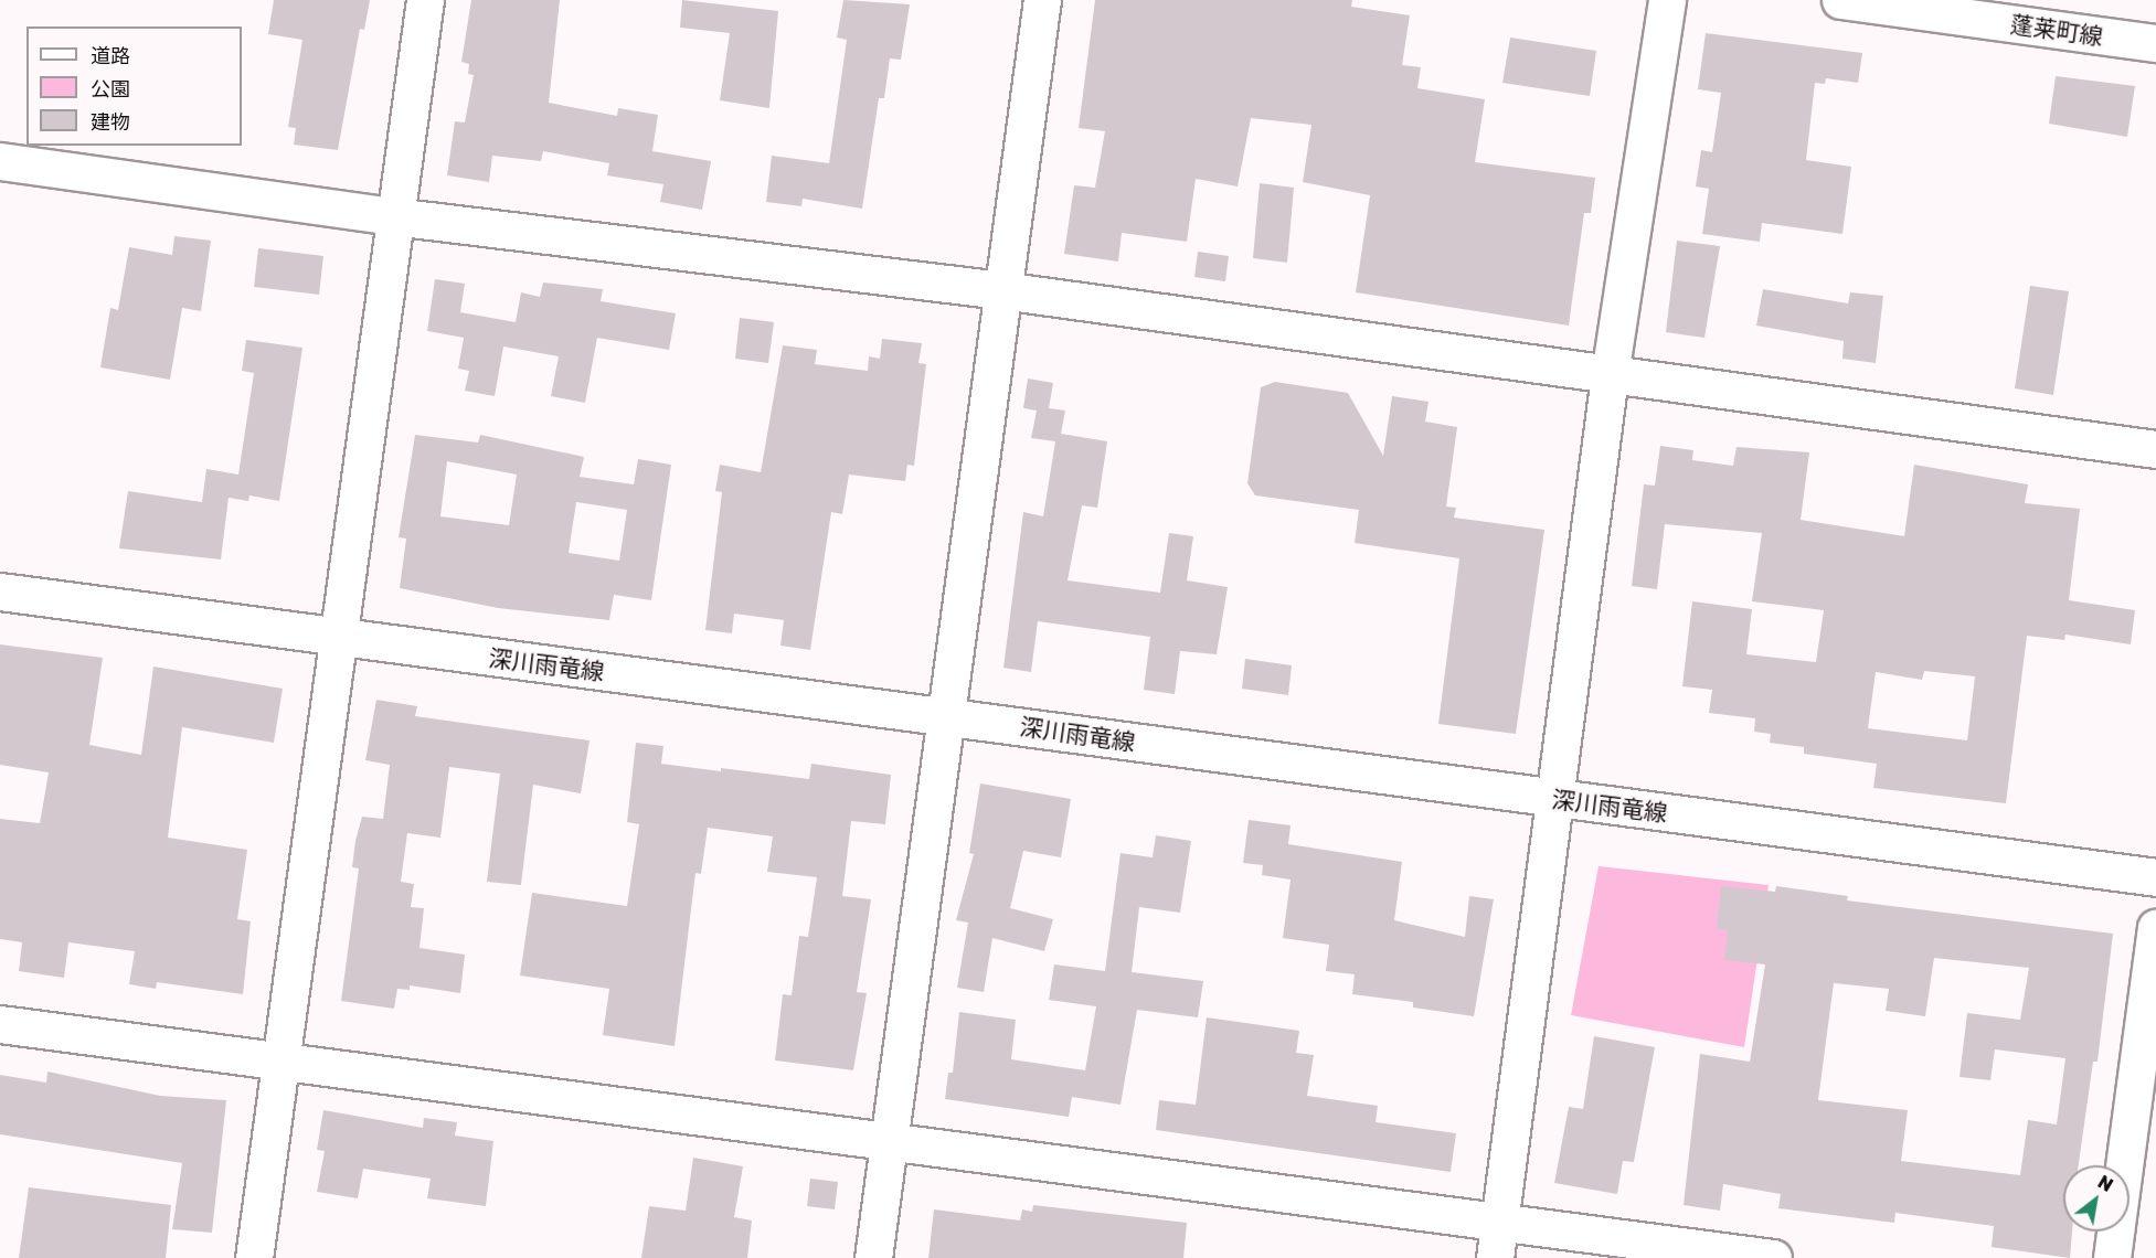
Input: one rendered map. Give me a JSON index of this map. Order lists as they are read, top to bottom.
{
  "streets": {
    "street": ["蓬莱町線", "深川雨竜線"]
  },
  "legend": ["道路", "公園", "建物"],
  "north": "top right"
}
